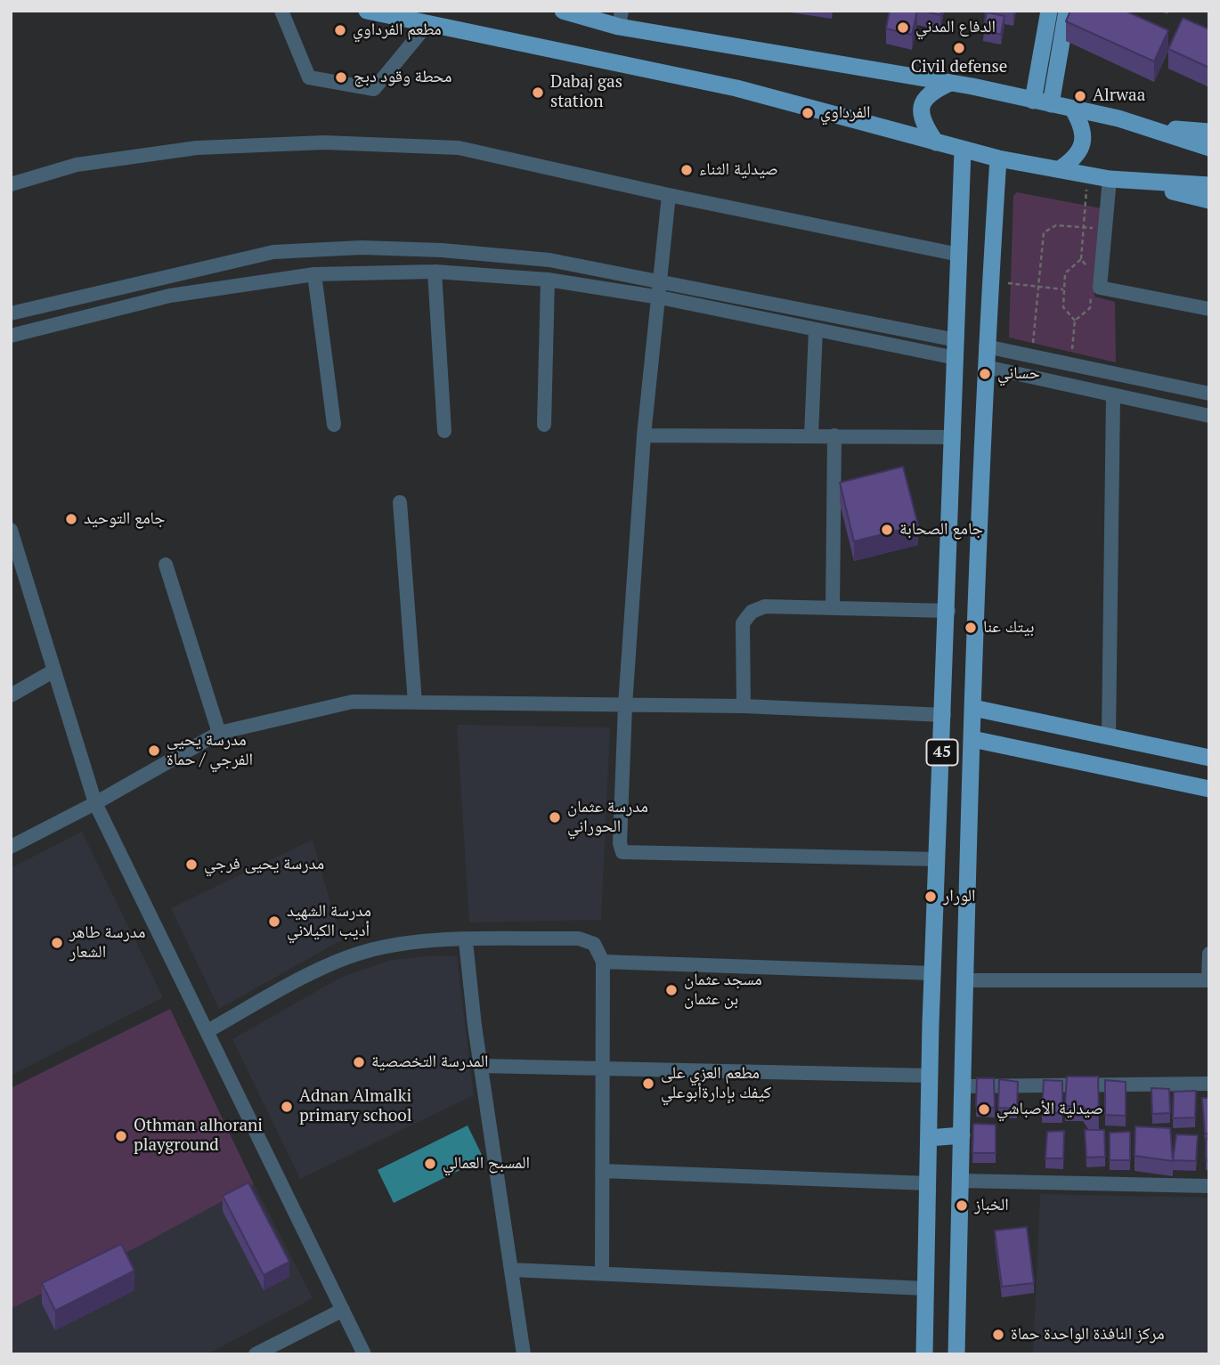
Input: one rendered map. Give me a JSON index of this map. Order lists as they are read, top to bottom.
{
  "streets": {
    "main road": ["45"]
  },
  "places": [
    "الدفاع المدني",
    "مطعم الفرداوي",
    "Civil defense",
    "محطة وقود دبج",
    "Dabaj gas station",
    "Alrwaa",
    "الفرداوي",
    "صيدلية الثناء",
    "حساني",
    "جامع التوحيد",
    "جامع الصحابة",
    "بيتك عنا",
    "مدرسة يحيى الفرجي / حماة",
    "مدرسة عثمان الحوراني",
    "مدرسة يحيى فرجي",
    "الورار",
    "مدرسة الشهيد أديب الكيلاني",
    "مدرسة طاهر الشعار",
    "مسجد عثمان بن عثمان",
    "المدرسة التخصصية",
    "مطعم العزي على كيفك بإدارةأبوعلي",
    "Adnan Almalki primary school",
    "صيدلية الأصباشي",
    "Othman alhorani playground",
    "المسبح العمالي",
    "الخباز",
    "مركز النافذة الواحدة حماة"
  ]
}
